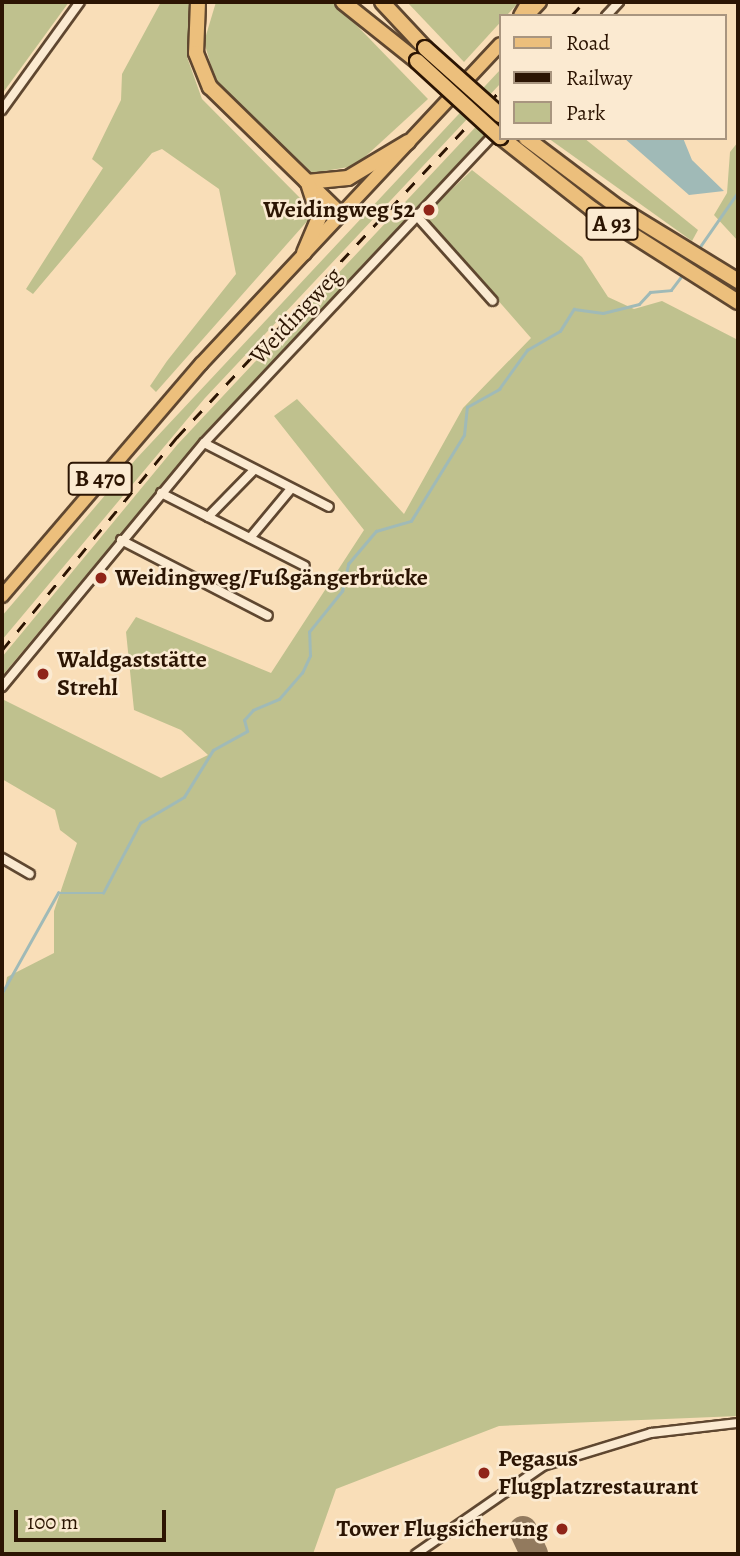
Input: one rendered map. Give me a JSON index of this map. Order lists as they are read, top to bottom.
{
  "streets": {
    "highway": ["A 93"],
    "main road": ["B 470"],
    "street": ["Weidingweg"]
  },
  "places": [
    "Weidingweg 52",
    "Weidingweg/Fußgängerbrücke",
    "Waldgaststätte Strehl",
    "Pegasus Flugplatzrestaurant",
    "Tower Flugsicherung"
  ],
  "legend": ["Road", "Railway", "Park"],
  "scale_bar": "100 m"
}
